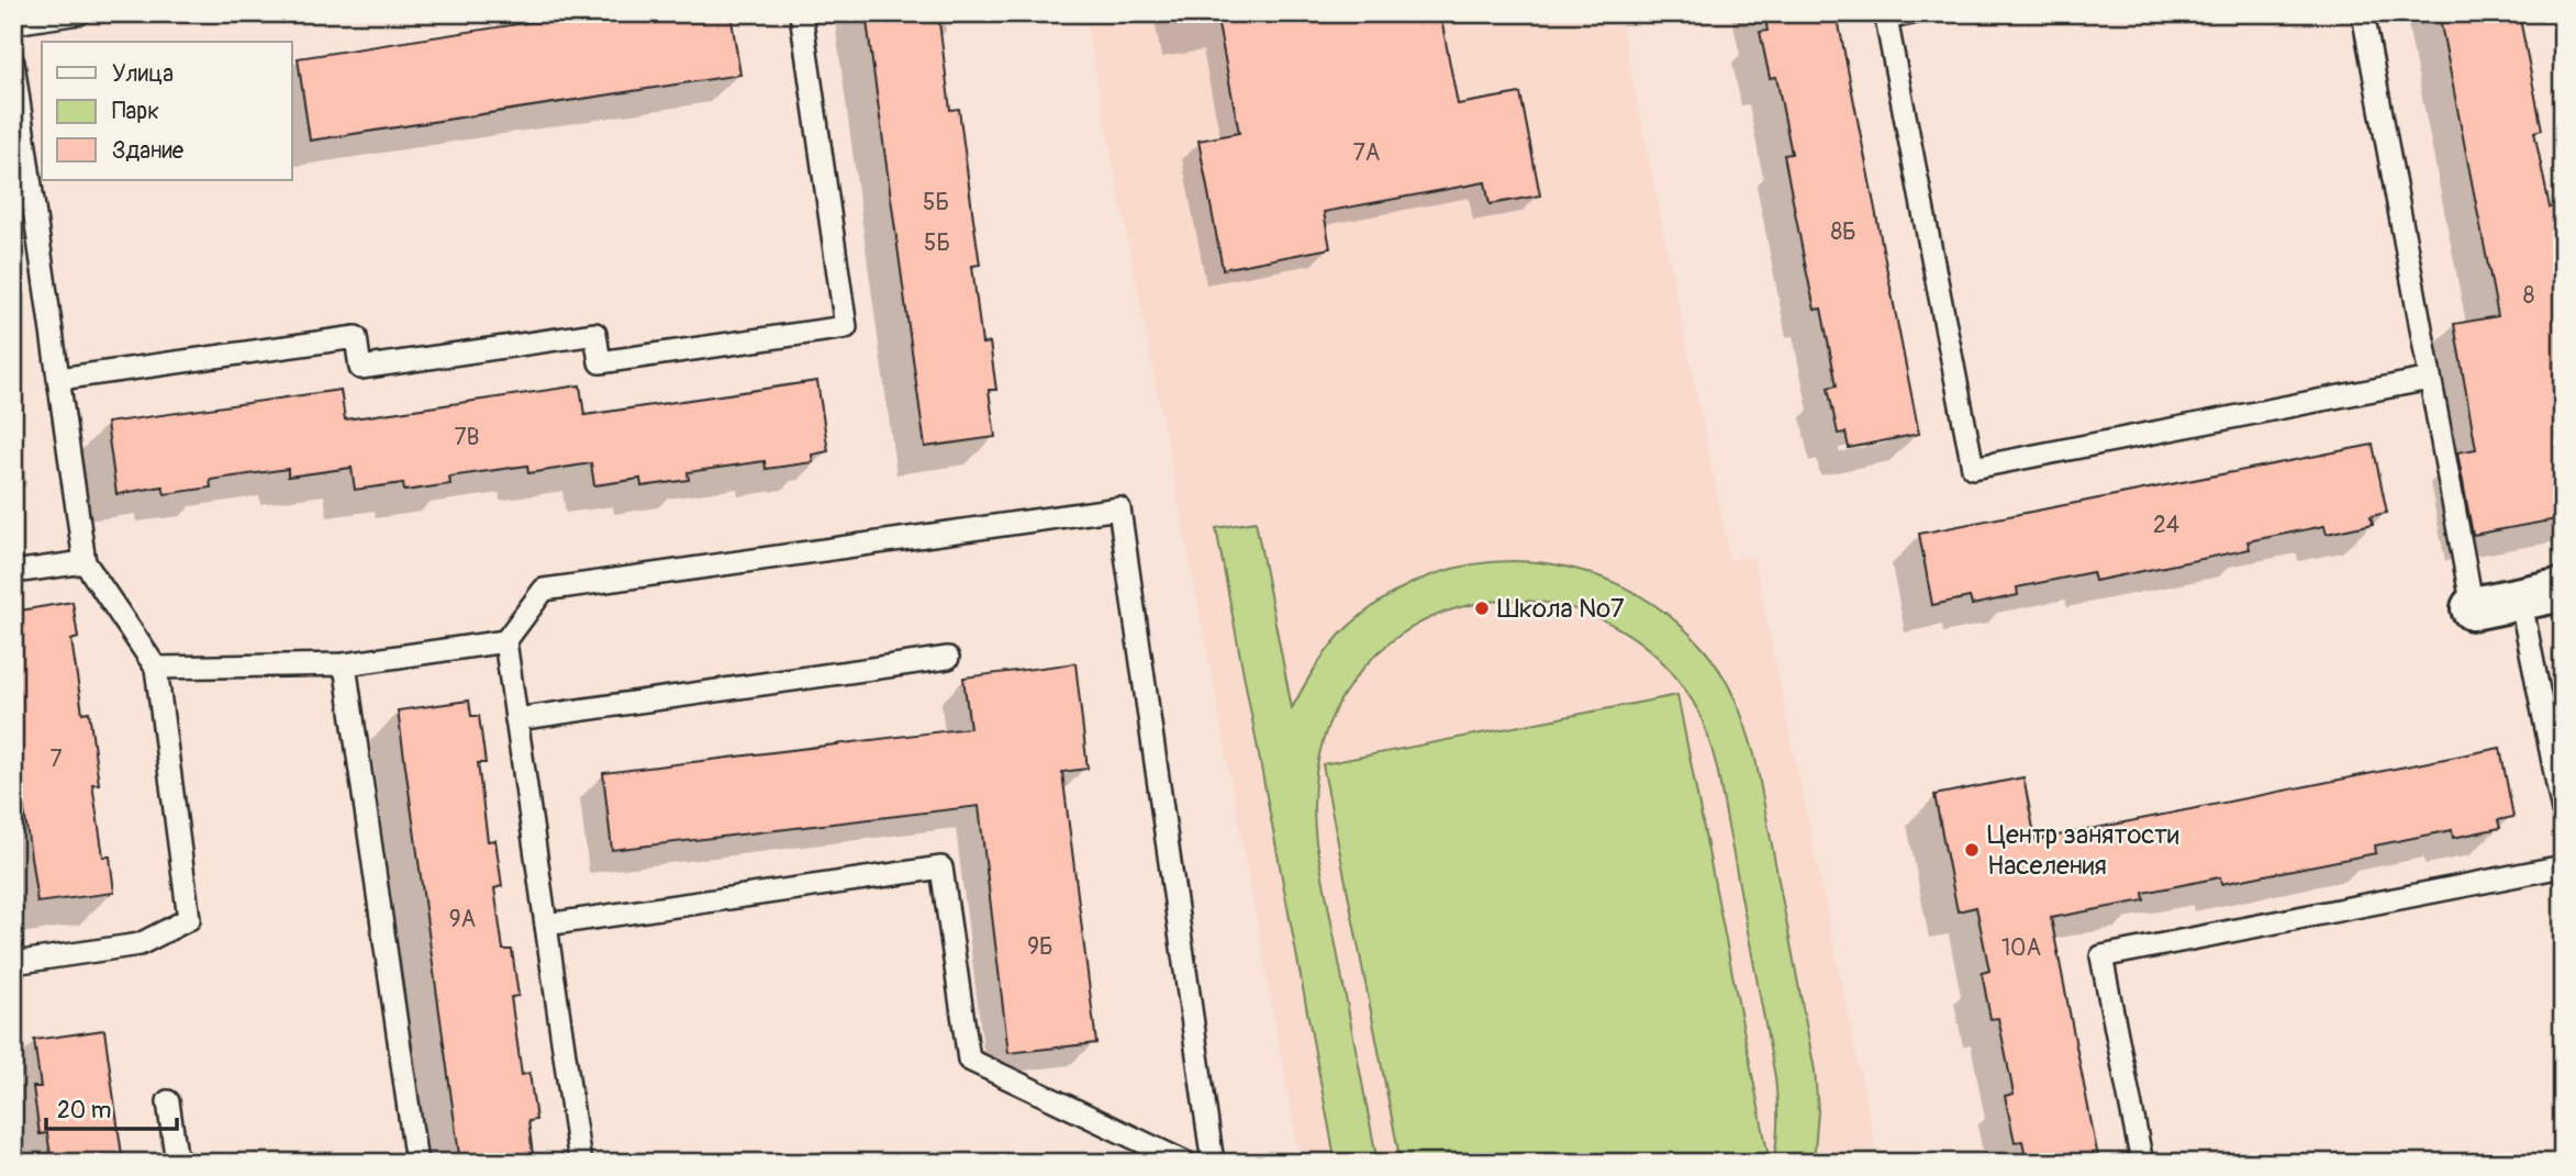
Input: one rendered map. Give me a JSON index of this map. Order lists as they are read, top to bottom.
{
  "places": ["Школа №7", "Центр занятости Населения"],
  "house_numbers": [
    "7А",
    "5Б",
    "8Б",
    "5Б",
    "8",
    "7В",
    "24",
    "7",
    "9А",
    "9Б",
    "10А"
  ],
  "legend": ["Улица", "Парк", "Здание"],
  "scale_bar": "20 m"
}
